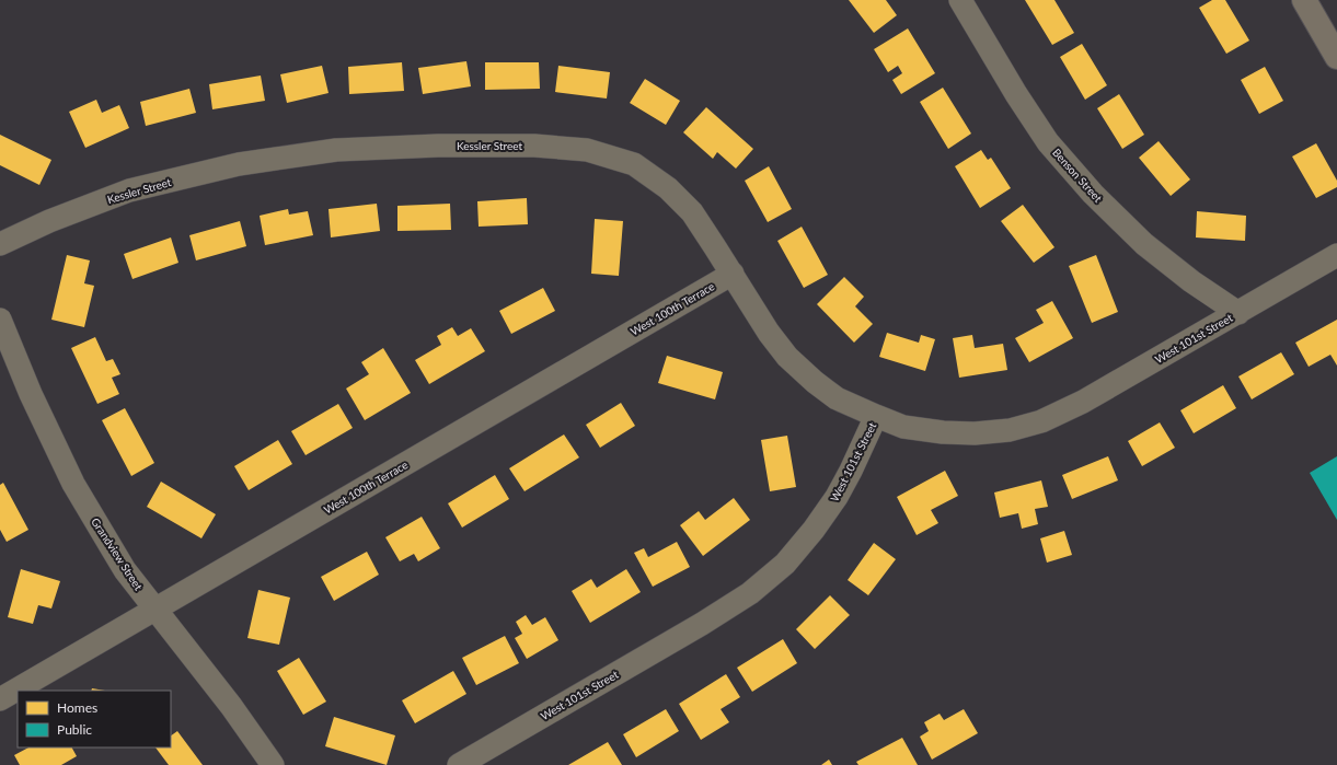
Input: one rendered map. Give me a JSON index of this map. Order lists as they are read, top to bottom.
{
  "streets": {
    "street": [
      "Kessler Street",
      "Benson Street",
      "West 100th Terrace",
      "West 101st Street",
      "Grandview Street"
    ]
  },
  "crossings": [
    ["Kessler Street", "West 100th Terrace"],
    ["Kessler Street", "West 101st Street"],
    ["Benson Street", "West 101st Street"],
    ["West 100th Terrace", "Grandview Street"]
  ],
  "legend": ["Homes", "Public"]
}
